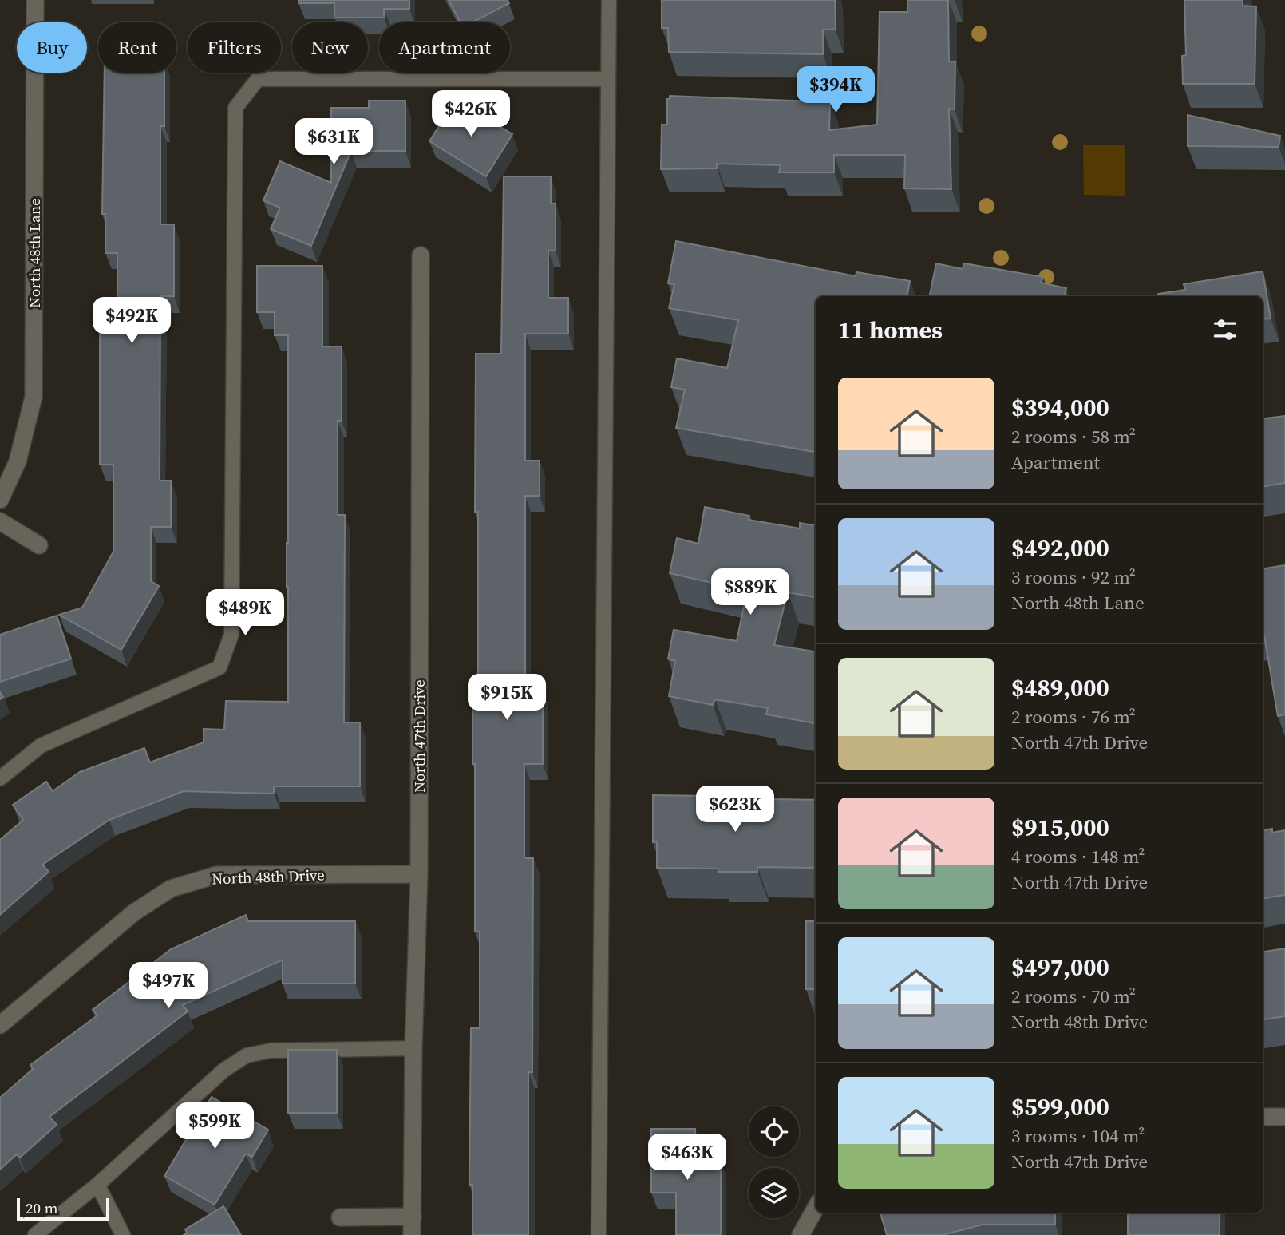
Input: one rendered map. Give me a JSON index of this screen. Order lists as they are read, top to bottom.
{
  "streets": {
    "street": ["North 48th Lane", "North 47th Drive", "North 48th Drive"]
  },
  "crossings": [
    ["North 47th Drive", "North 48th Drive"]
  ],
  "scale_bar": "20 m",
  "page": {
    "chip": [
      "Buy",
      "Rent",
      "Filters",
      "New",
      "Apartment"
    ],
    "price": [
      "$394K",
      "$426K",
      "$631K",
      "$492K",
      "$889K",
      "$489K",
      "$915K",
      "$623K",
      "$497K",
      "$599K",
      "$463K"
    ],
    "heading": "11 homes",
    "list": [
      {
        "name": "$394,000",
        "note": "2 rooms · 58 m² · Apartment"
      },
      {
        "name": "$492,000",
        "note": "3 rooms · 92 m² · North 48th Lane"
      },
      {
        "name": "$489,000",
        "note": "2 rooms · 76 m² · North 47th Drive"
      },
      {
        "name": "$915,000",
        "note": "4 rooms · 148 m² · North 47th Drive"
      },
      {
        "name": "$497,000",
        "note": "2 rooms · 70 m² · North 48th Drive"
      },
      {
        "name": "$599,000",
        "note": "3 rooms · 104 m² · North 47th Drive"
      }
    ],
    "scale": "20 m"
  }
}
